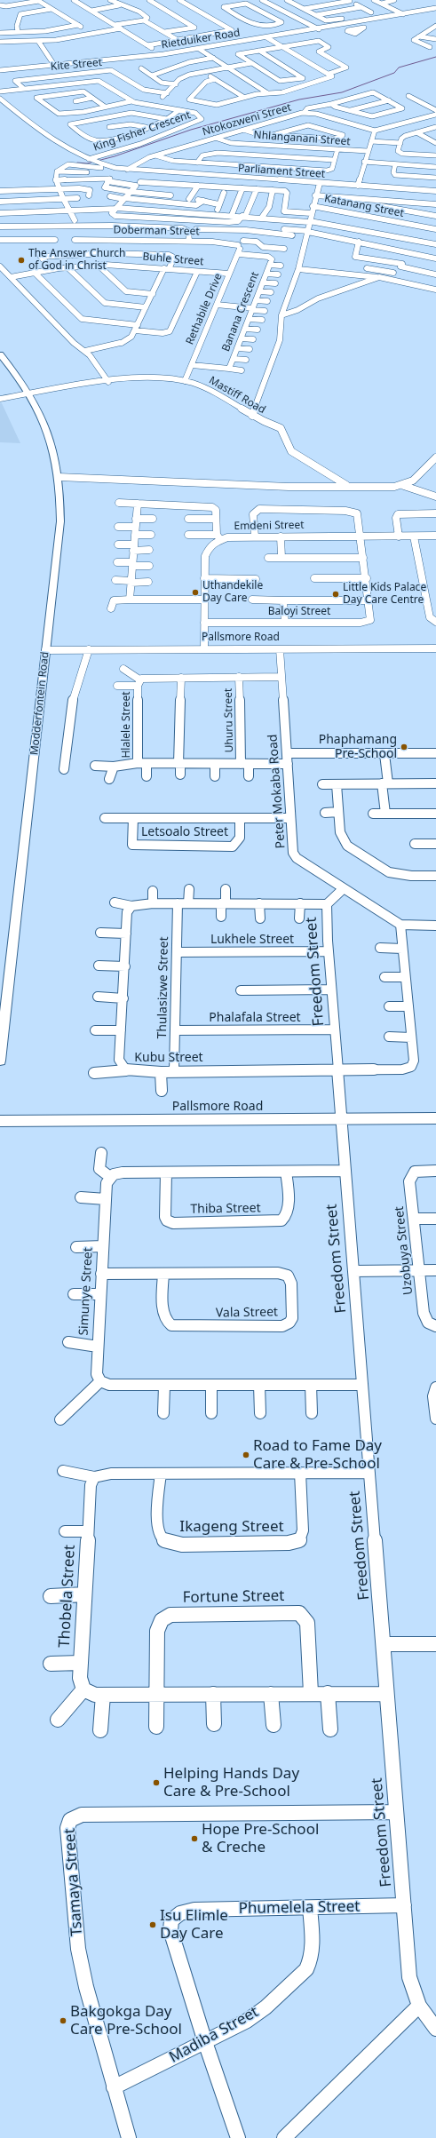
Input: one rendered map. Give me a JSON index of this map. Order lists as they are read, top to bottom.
{
  "streets": {
    "main road": ["Modderfontein Road"],
    "street": [
      "Rietduiker Road",
      "Kite Street",
      "Ntokozweni Street",
      "King Fisher Crescent",
      "Nhlanganani Street",
      "Parliament Street",
      "Katanang Street",
      "Doberman Street",
      "Buhle Street",
      "Rethabile Drive",
      "Banana Crescent",
      "Mastiff Road",
      "Emdeni Street",
      "Baloyi Street",
      "Pallsmore Road",
      "Uhuru Street",
      "Hlalele Street",
      "Peter Mokaba Road",
      "Letsoalo Street",
      "Lukhele Street",
      "Freedom Street",
      "Thulasizwe Street",
      "Phalafala Street",
      "Kubu Street",
      "Thiba Street",
      "Uzobuya Street",
      "Simunye Street",
      "Vala Street",
      "Ikageng Street",
      "Thobela Street",
      "Fortune Street",
      "Tsamaya Street",
      "Phumelela Street",
      "Madiba Street"
    ]
  },
  "crossings": [
    ["Ntokozweni Street", "Nhlanganani Street"],
    ["Ntokozweni Street", "Parliament Street"],
    ["Parliament Street", "Katanang Street"],
    ["Buhle Street", "Rethabile Drive"],
    ["Rethabile Drive", "Banana Crescent"],
    ["Rethabile Drive", "Mastiff Road"],
    ["Mastiff Road", "Modderfontein Road"],
    ["Emdeni Street", "Baloyi Street"],
    ["Emdeni Street", "Pallsmore Road"],
    ["Pallsmore Road", "Modderfontein Road"],
    ["Pallsmore Road", "Peter Mokaba Road"],
    ["Pallsmore Road", "Freedom Street"],
    ["Uhuru Street", "Hlalele Street"],
    ["Hlalele Street", "Peter Mokaba Road"],
    ["Peter Mokaba Road", "Letsoalo Street"],
    ["Peter Mokaba Road", "Freedom Street"],
    ["Peter Mokaba Road", "Kubu Street"],
    ["Lukhele Street", "Freedom Street"],
    ["Lukhele Street", "Thulasizwe Street"],
    ["Freedom Street", "Phalafala Street"],
    ["Freedom Street", "Kubu Street"],
    ["Freedom Street", "Tsamaya Street"],
    ["Freedom Street", "Phumelela Street"],
    ["Thulasizwe Street", "Phalafala Street"],
    ["Thulasizwe Street", "Kubu Street"],
    ["Simunye Street", "Vala Street"],
    ["Tsamaya Street", "Madiba Street"],
    ["Phumelela Street", "Madiba Street"]
  ],
  "places": [
    "The Answer Church of God in Christ",
    "Uthandekile Day Care",
    "Little Kids Palace Day Care Centre",
    "Phaphamang Pre-School",
    "Road to Fame Day Care & Pre-School",
    "Helping Hands Day Care & Pre-School",
    "Hope Pre-School & Creche",
    "Isu Elimle Day Care",
    "Bakgokga Day Care Pre-School"
  ]
}
